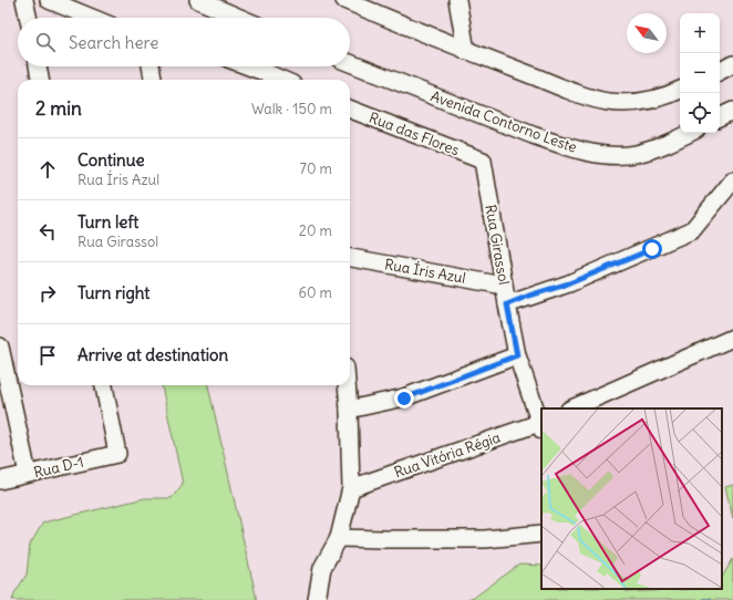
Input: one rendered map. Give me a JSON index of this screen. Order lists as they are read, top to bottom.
{
  "streets": {
    "street": [
      "Avenida Contorno Leste",
      "Rua das Flores",
      "Rua Girassol",
      "Rua Íris Azul",
      "Rua Vitória Régia",
      "Rua D-1"
    ]
  },
  "crossings": [
    ["Rua das Flores", "Rua Girassol"],
    ["Rua Girassol", "Rua Íris Azul"],
    ["Rua Girassol", "Rua Vitória Régia"]
  ],
  "north": "top left",
  "page": {
    "map_buttons": ["+", "−"],
    "search": "Search here",
    "heading": ["2 min", "Walk · 150 m"],
    "list": [
      ["Continue", "Rua Íris Azul", "70 m"],
      ["Turn left", "Rua Girassol", "20 m"],
      ["Turn right", "60 m"],
      "Arrive at destination"
    ]
  }
}
